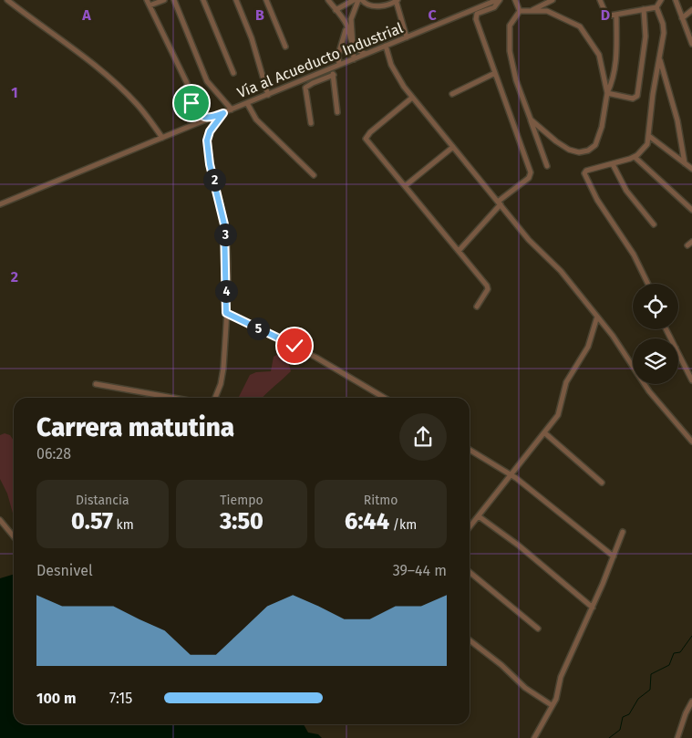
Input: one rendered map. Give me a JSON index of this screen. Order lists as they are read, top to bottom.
{
  "streets": {
    "street": ["Vía al Acueducto Industrial"]
  },
  "page": {
    "pins": [
      "2",
      "3",
      "4",
      "5"
    ],
    "heading": ["Carrera matutina", "06:28"],
    "stats": [
      ["Distancia", "0.57 km"],
      ["Tiempo", "3:50"],
      ["Ritmo", "6:44 /km"]
    ],
    "chart": ["Desnivel", "39–44 m"],
    "list": [
      {
        "name": "100 m",
        "note": "7:15"
      }
    ]
  },
  "grid": {
    "columns": [
      "A",
      "B",
      "C",
      "D"
    ],
    "rows": ["1", "2"]
  }
}
